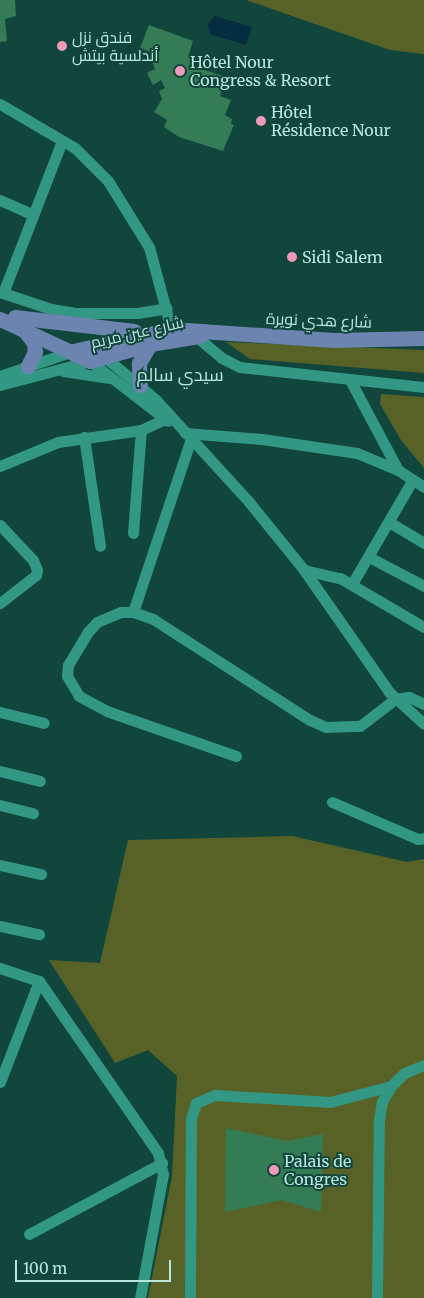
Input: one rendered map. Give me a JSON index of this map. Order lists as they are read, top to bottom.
{
  "streets": {
    "main road": ["شارع هدي نويرة", "شارع عين مريم"]
  },
  "crossings": [
    ["شارع هدي نويرة", "شارع عين مريم"]
  ],
  "districts": ["سيدي سالم"],
  "places": [
    "فندق نزل أندلسية بيتش",
    "Hôtel Nour Congress & Resort",
    "Hôtel Résidence Nour",
    "Sidi Salem",
    "Palais de Congres"
  ],
  "scale_bar": "100 m"
}
